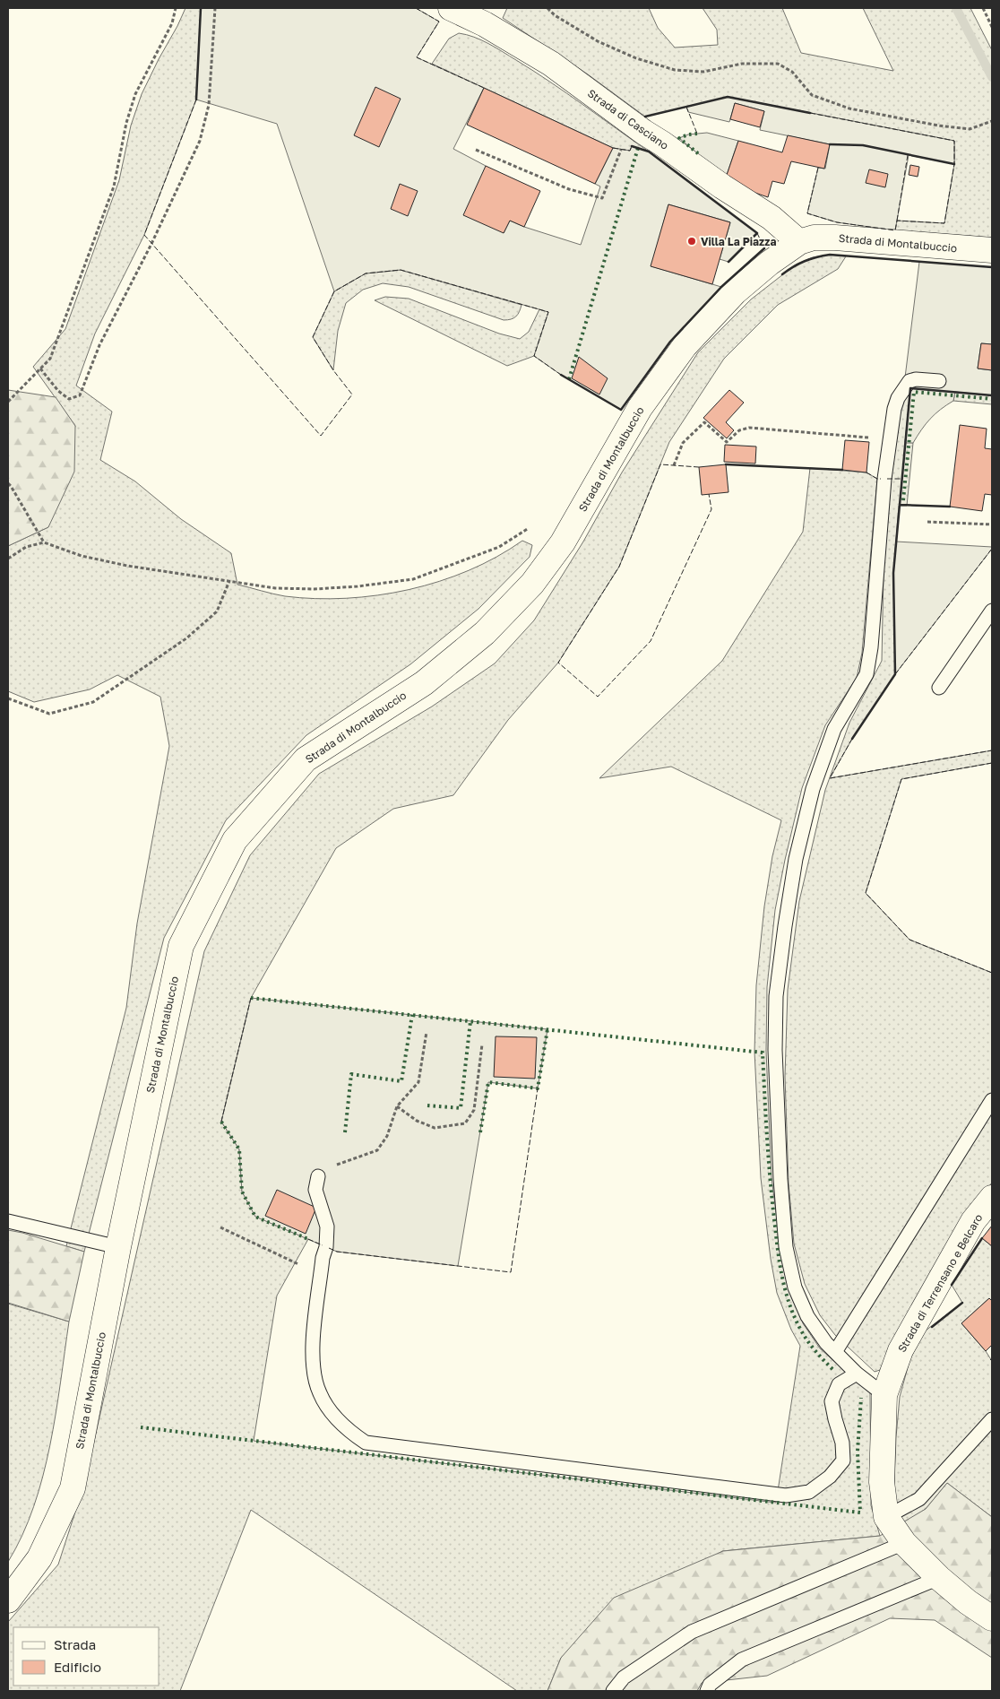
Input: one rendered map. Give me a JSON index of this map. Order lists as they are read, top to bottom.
{
  "streets": {
    "street": ["Strada di Casciano", "Strada di Montalbuccio", "Strada di Terrensano e Belcaro"]
  },
  "crossings": [
    ["Strada di Casciano", "Strada di Montalbuccio"]
  ],
  "places": ["Villa La Piazza"],
  "legend": ["Strada", "Edificio"]
}
